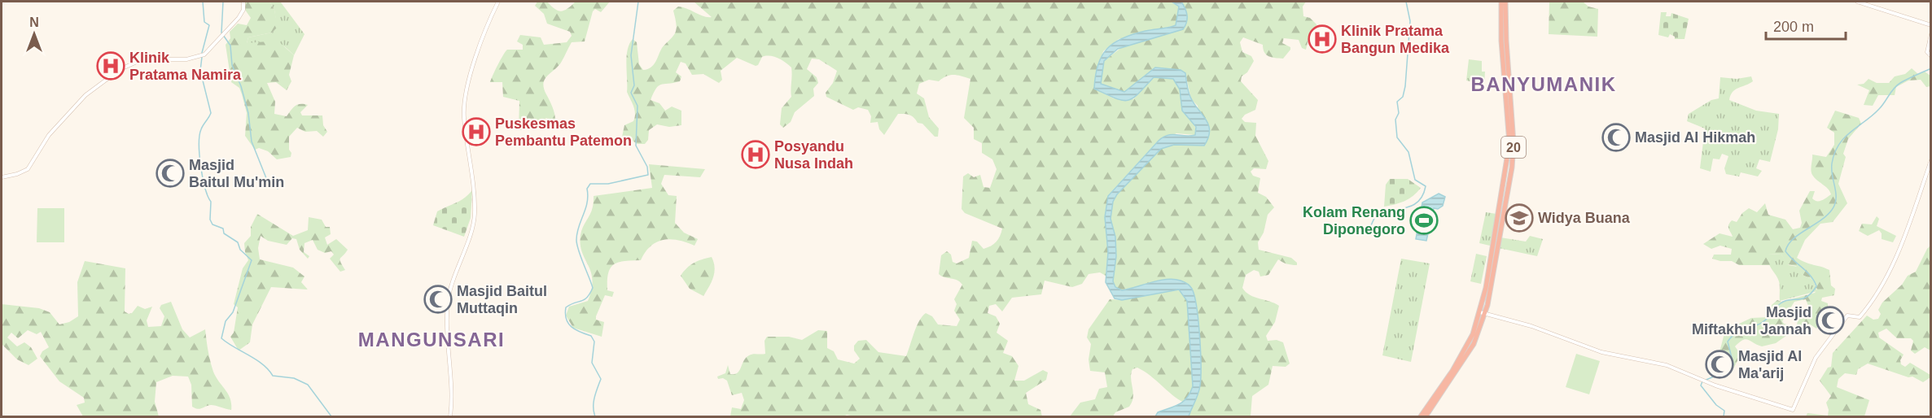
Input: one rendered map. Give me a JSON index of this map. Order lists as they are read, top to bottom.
{
  "streets": {
    "highway": ["20"]
  },
  "districts": ["BANYUMANIK", "MANGUNSARI"],
  "places": {
    "hospital": [
      "Klinik Pratama Bangun Medika",
      "Klinik Pratama Namira",
      "Puskesmas Pembantu Patemon",
      "Posyandu Nusa Indah"
    ],
    "mosque": [
      "Masjid Al Hikmah",
      "Masjid Baitul Mu'min",
      "Masjid Baitul Muttaqin",
      "Masjid Miftakhul Jannah",
      "Masjid Al Ma'arij"
    ],
    "school or university": ["Widya Buana"],
    "sports": ["Kolam Renang Diponegoro"]
  },
  "scale_bar": "200 m",
  "north": "top"
}
